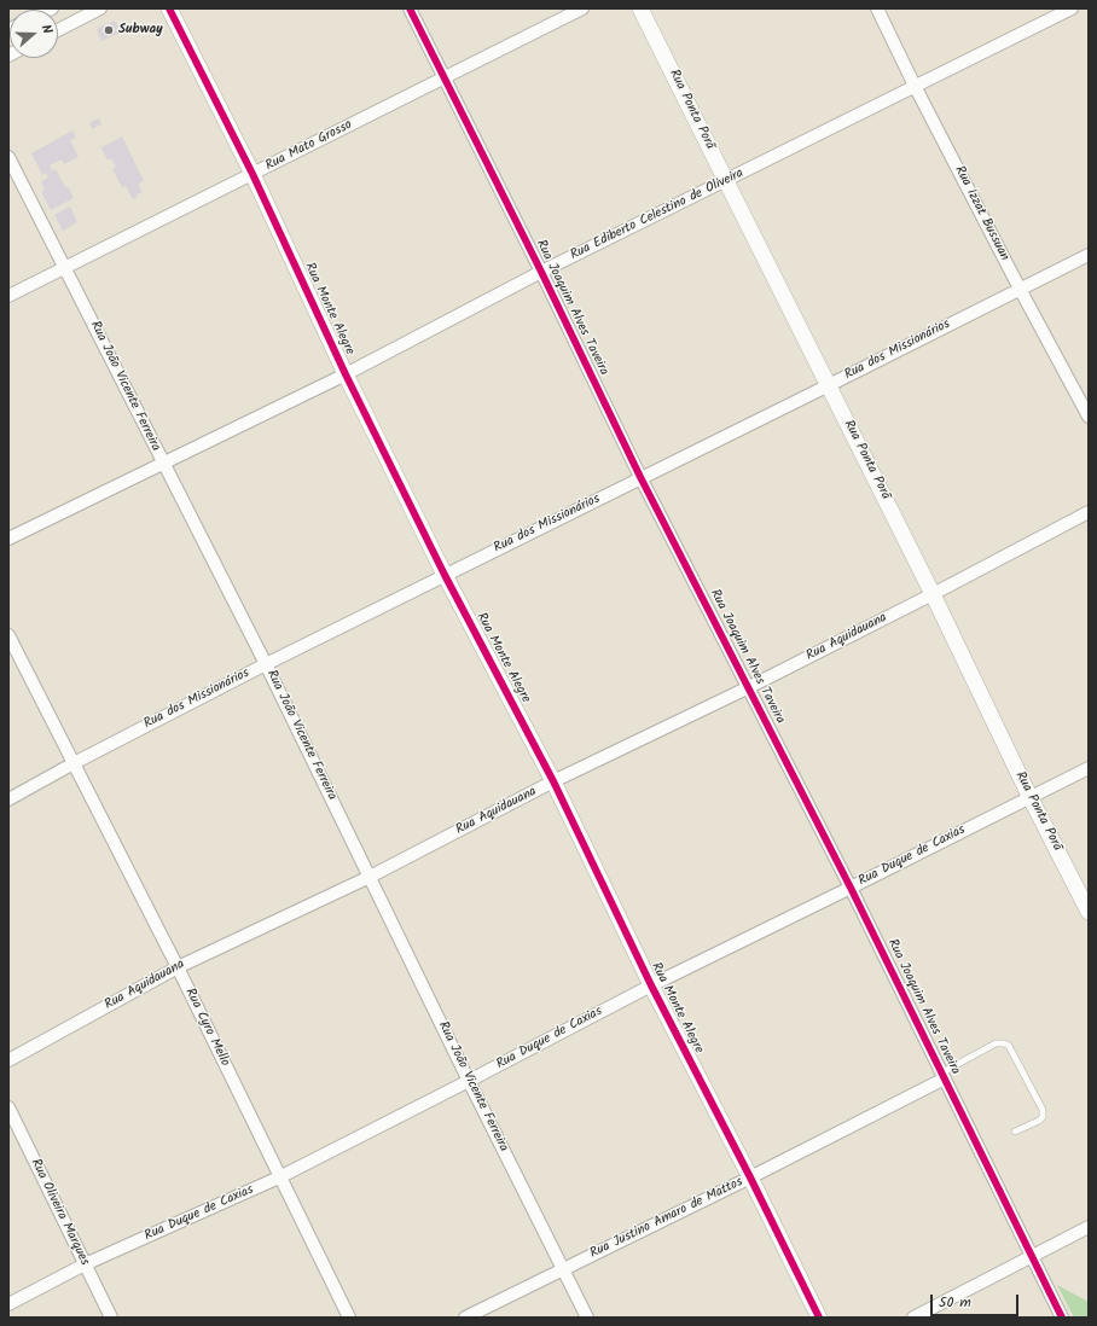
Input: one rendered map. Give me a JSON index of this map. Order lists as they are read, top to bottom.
{
  "streets": {
    "street": [
      "Rua Ponta Porã",
      "Rua Mato Grosso",
      "Rua Izzat Bussuan",
      "Rua Ediberto Celestino de Oliveira",
      "Rua Joaquim Alves Taveira",
      "Rua Monte Alegre",
      "Rua dos Missionários",
      "Rua João Vicente Ferreira",
      "Rua Aquidauana",
      "Rua Duque de Caxias",
      "Rua Cyro Mello",
      "Rua Oliveira Marques",
      "Rua Justino Amaro de Mattos"
    ]
  },
  "crossings": [
    ["Rua Ponta Porã", "Rua Ediberto Celestino de Oliveira"],
    ["Rua Ponta Porã", "Rua dos Missionários"],
    ["Rua Ponta Porã", "Rua Aquidauana"],
    ["Rua Ponta Porã", "Rua Duque de Caxias"],
    ["Rua Mato Grosso", "Rua Joaquim Alves Taveira"],
    ["Rua Mato Grosso", "Rua Monte Alegre"],
    ["Rua Mato Grosso", "Rua João Vicente Ferreira"],
    ["Rua Izzat Bussuan", "Rua Ediberto Celestino de Oliveira"],
    ["Rua Izzat Bussuan", "Rua dos Missionários"],
    ["Rua Ediberto Celestino de Oliveira", "Rua Joaquim Alves Taveira"],
    ["Rua Ediberto Celestino de Oliveira", "Rua Monte Alegre"],
    ["Rua Ediberto Celestino de Oliveira", "Rua João Vicente Ferreira"],
    ["Rua Joaquim Alves Taveira", "Rua dos Missionários"],
    ["Rua Joaquim Alves Taveira", "Rua Aquidauana"],
    ["Rua Joaquim Alves Taveira", "Rua Duque de Caxias"],
    ["Rua Joaquim Alves Taveira", "Rua Justino Amaro de Mattos"],
    ["Rua Monte Alegre", "Rua dos Missionários"],
    ["Rua Monte Alegre", "Rua Aquidauana"],
    ["Rua Monte Alegre", "Rua Duque de Caxias"],
    ["Rua Monte Alegre", "Rua Justino Amaro de Mattos"],
    ["Rua dos Missionários", "Rua João Vicente Ferreira"],
    ["Rua dos Missionários", "Rua Cyro Mello"],
    ["Rua João Vicente Ferreira", "Rua Aquidauana"],
    ["Rua João Vicente Ferreira", "Rua Duque de Caxias"],
    ["Rua João Vicente Ferreira", "Rua Justino Amaro de Mattos"],
    ["Rua Aquidauana", "Rua Cyro Mello"],
    ["Rua Duque de Caxias", "Rua Cyro Mello"],
    ["Rua Duque de Caxias", "Rua Oliveira Marques"]
  ],
  "places": ["Subway"],
  "scale_bar": "50 m",
  "north": "right"
}
